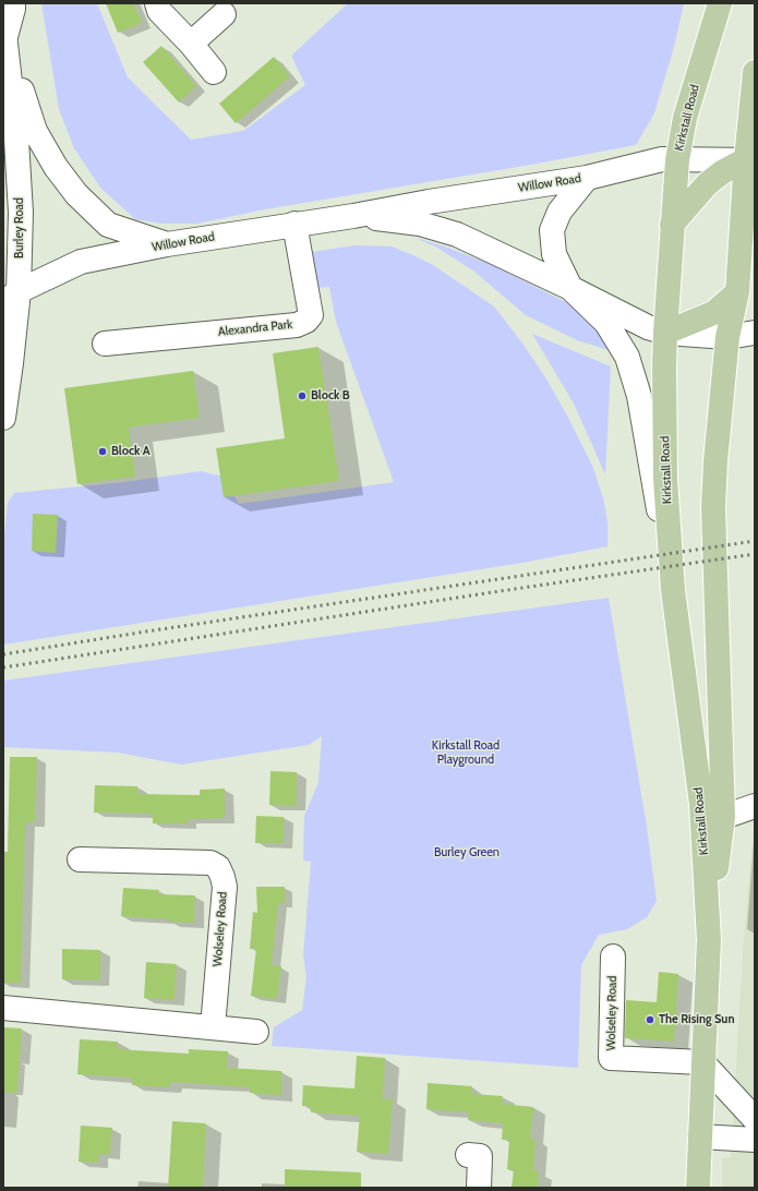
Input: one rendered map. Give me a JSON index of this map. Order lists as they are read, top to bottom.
{
  "streets": {
    "main road": ["Kirkstall Road"],
    "street": [
      "Willow Road",
      "Burley Road",
      "Alexandra Park",
      "Wolseley Road"
    ]
  },
  "crossings": [
    ["Kirkstall Road", "Willow Road"],
    ["Kirkstall Road", "Wolseley Road"],
    ["Willow Road", "Burley Road"],
    ["Willow Road", "Alexandra Park"]
  ],
  "parks": ["Kirkstall Road Playground", "Burley Green"],
  "places": ["Block B", "Block A", "The Rising Sun"]
}
